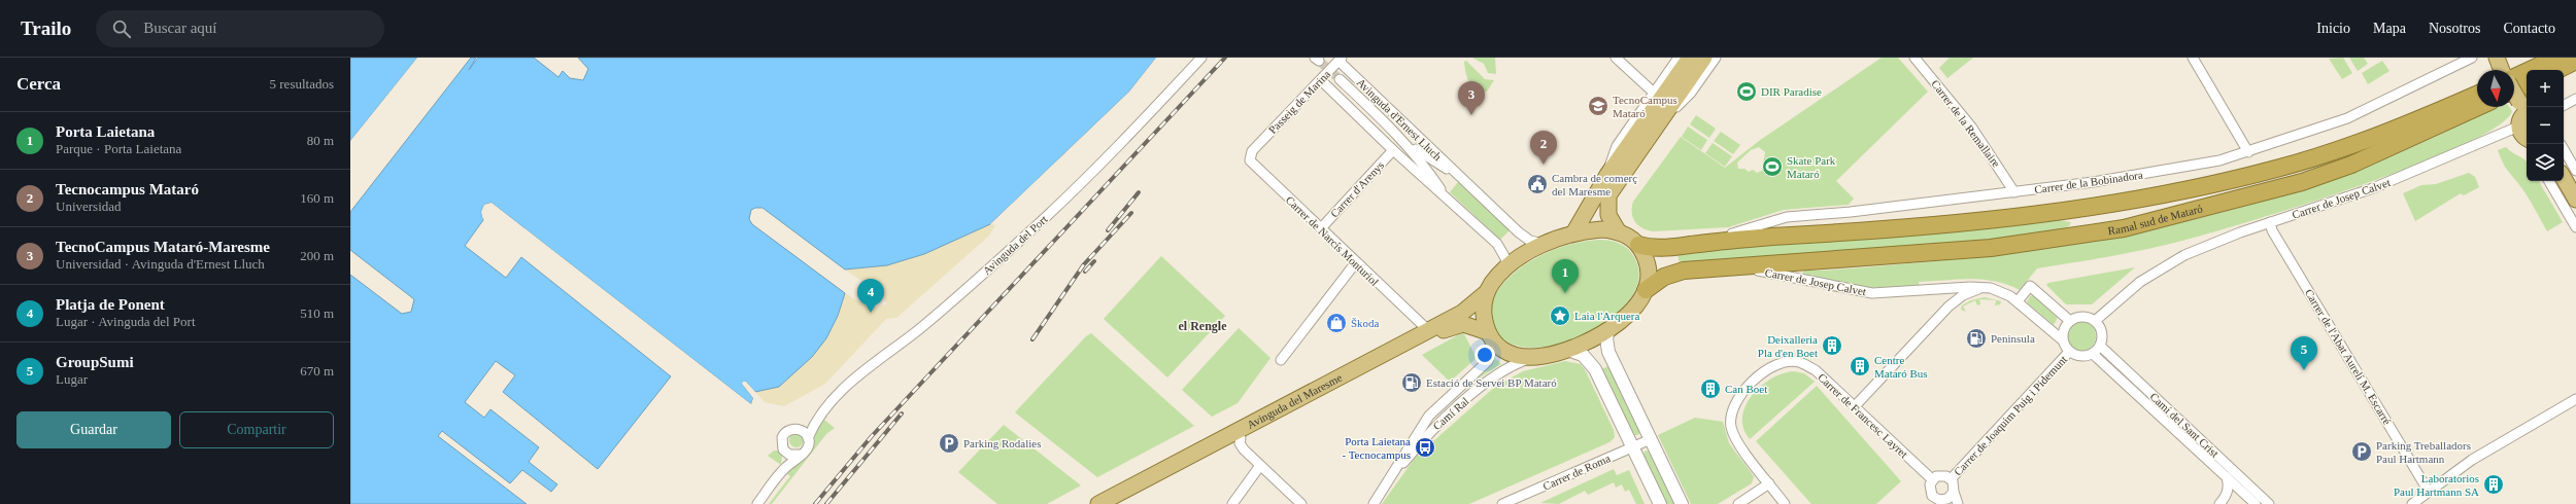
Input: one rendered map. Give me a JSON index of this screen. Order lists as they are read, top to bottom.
{
  "streets": {
    "highway": ["Ramal sud de Mataró"],
    "main road": ["Avinguda del Maresme"],
    "street": [
      "Passeig de Marina",
      "Avinguda d'Ernest Lluch",
      "Carrer de la Remallaire",
      "Carrer de la Bobinadora",
      "Carrer d'Arenys",
      "Carrer de Josep Calvet",
      "Carrer de Narcís Monturiol",
      "Avinguda del Port",
      "Carrer de l'Abat Aurelí M. Escarré",
      "Camí Ral",
      "Carrer de Francesc Layret",
      "Carrer de Joaquim Puig i Pidemunt",
      "Camí del Sant Crist",
      "Carrer de Roma"
    ]
  },
  "crossings": [
    ["Passeig de Marina", "Avinguda d'Ernest Lluch"],
    ["Passeig de Marina", "Carrer de Narcís Monturiol"],
    ["Avinguda d'Ernest Lluch", "Carrer d'Arenys"],
    ["Avinguda d'Ernest Lluch", "Ramal sud de Mataró"],
    ["Avinguda d'Ernest Lluch", "Avinguda del Maresme"],
    ["Avinguda d'Ernest Lluch", "Camí Ral"],
    ["Carrer de la Remallaire", "Carrer de la Bobinadora"],
    ["Carrer de la Bobinadora", "Ramal sud de Mataró"],
    ["Carrer d'Arenys", "Carrer de Narcís Monturiol"],
    ["Carrer de Josep Calvet", "Ramal sud de Mataró"],
    ["Carrer de Josep Calvet", "Carrer de l'Abat Aurelí M. Escarré"],
    ["Carrer de Josep Calvet", "Carrer de Joaquim Puig i Pidemunt"],
    ["Carrer de Josep Calvet", "Camí del Sant Crist"],
    ["Ramal sud de Mataró", "Avinguda del Maresme"],
    ["Ramal sud de Mataró", "Camí Ral"],
    ["Carrer de Narcís Monturiol", "Avinguda del Maresme"],
    ["Avinguda del Maresme", "Camí Ral"],
    ["Carrer de Francesc Layret", "Carrer de Joaquim Puig i Pidemunt"],
    ["Carrer de Joaquim Puig i Pidemunt", "Camí del Sant Crist"]
  ],
  "districts": ["el Rengle"],
  "places": {
    "sports": ["DIR Paradise", "Skate Park Mataró"],
    "school or university": ["TecnoCampus Mataró"],
    "public building": ["Cambra de comerç del Maresme"],
    "place": ["Laia l'Arquera"],
    "shop": ["Škoda"],
    "fuel station": ["Peninsula", "Estació de Servei BP Mataró"],
    "building": [
      "Deixalleria Pla d'en Boet",
      "Centre Mataró Bus",
      "Can Boet",
      "Laboratorios Paul Hartmann SA"
    ],
    "parking": ["Parking Rodalies", "Parking Treballadors Paul Hartmann"],
    "bus stop": ["Porta Laietana - Tecnocampus"]
  },
  "north": "bottom",
  "page": {
    "header": "Trailo",
    "search": "Buscar aquí",
    "nav": [
      "Inicio",
      "Mapa",
      "Nosotros",
      "Contacto"
    ],
    "heading": ["Cerca", "5 resultados"],
    "map_buttons": ["+", "−"],
    "pins": [
      "3",
      "2",
      "1",
      "4",
      "5"
    ],
    "list": [
      {
        "mark": "1",
        "name": "Porta Laietana",
        "note": "Parque · Porta Laietana",
        "value": "80 m"
      },
      {
        "mark": "2",
        "name": "Tecnocampus Mataró",
        "note": "Universidad",
        "value": "160 m"
      },
      {
        "mark": "3",
        "name": "TecnoCampus Mataró-Maresme",
        "note": "Universidad · Avinguda d'Ernest Lluch",
        "value": "200 m"
      },
      {
        "mark": "4",
        "name": "Platja de Ponent",
        "note": "Lugar · Avinguda del Port",
        "value": "510 m"
      },
      {
        "mark": "5",
        "name": "GroupSumi",
        "note": "Lugar",
        "value": "670 m"
      }
    ],
    "buttons": ["Guardar", "Compartir"]
  }
}
